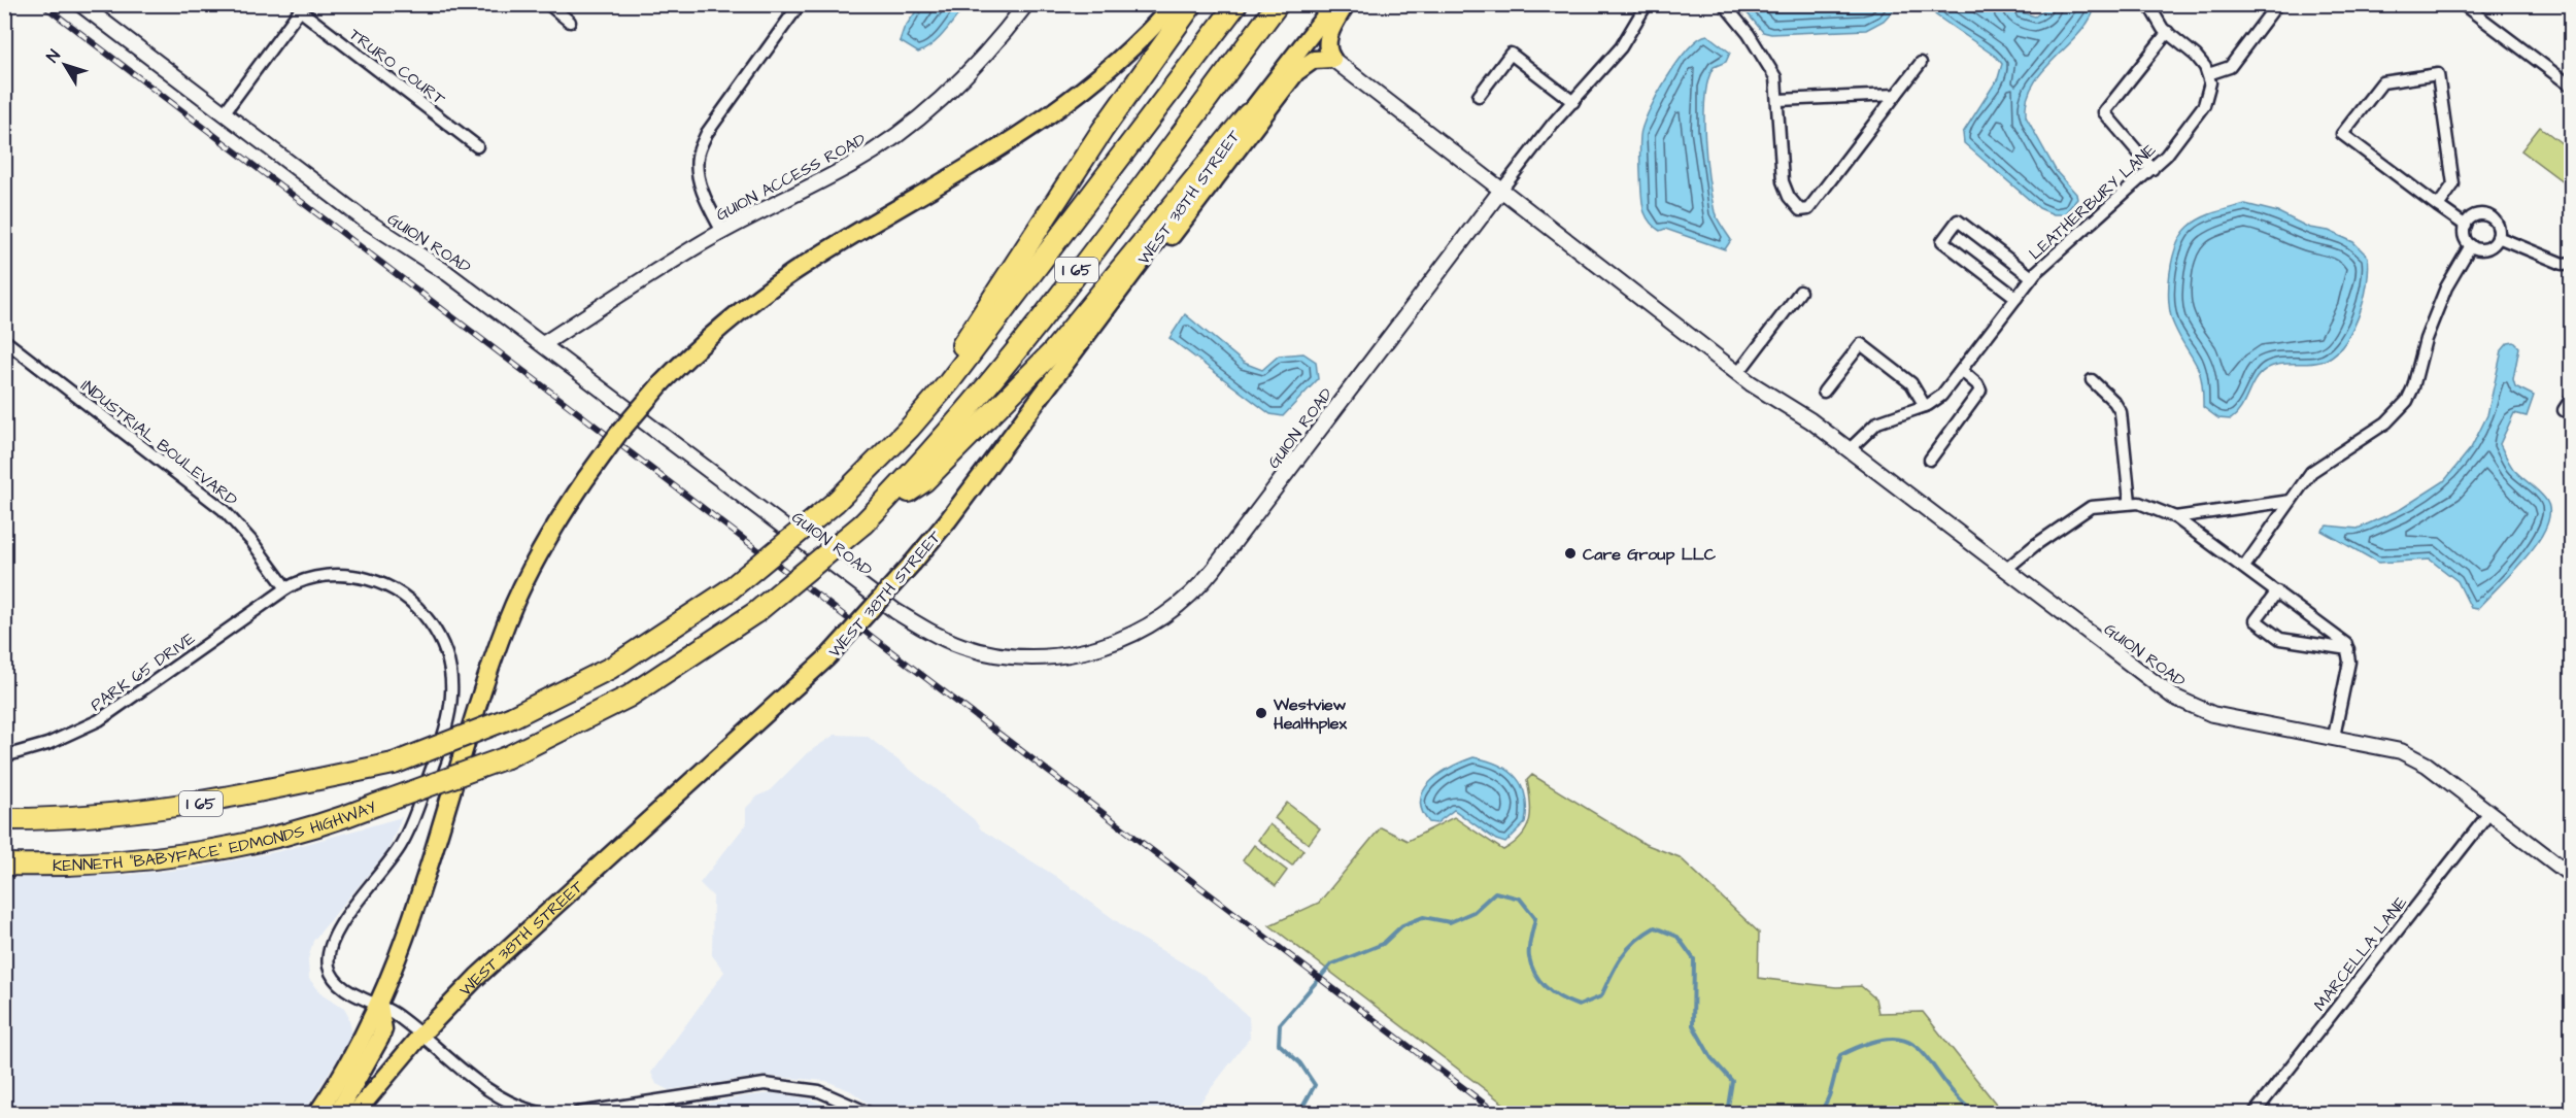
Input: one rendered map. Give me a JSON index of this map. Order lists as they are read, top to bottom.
{
  "streets": {
    "highway": ["I 65", "KENNETH \"BABYFACE\" EDMONDS HIGHWAY"],
    "main road": ["WEST 38TH STREET"],
    "street": [
      "TRURO COURT",
      "GUION ACCESS ROAD",
      "LEATHERBURY LANE",
      "GUION ROAD",
      "INDUSTRIAL BOULEVARD",
      "PARK 65 DRIVE",
      "MARCELLA LANE"
    ]
  },
  "crossings": [
    ["GUION ACCESS ROAD", "GUION ROAD"],
    ["LEATHERBURY LANE", "GUION ROAD"],
    ["GUION ROAD", "MARCELLA LANE"],
    ["INDUSTRIAL BOULEVARD", "PARK 65 DRIVE"]
  ],
  "places": ["Care Group LLC", "Westview Healthplex"],
  "north": "top left"
}
